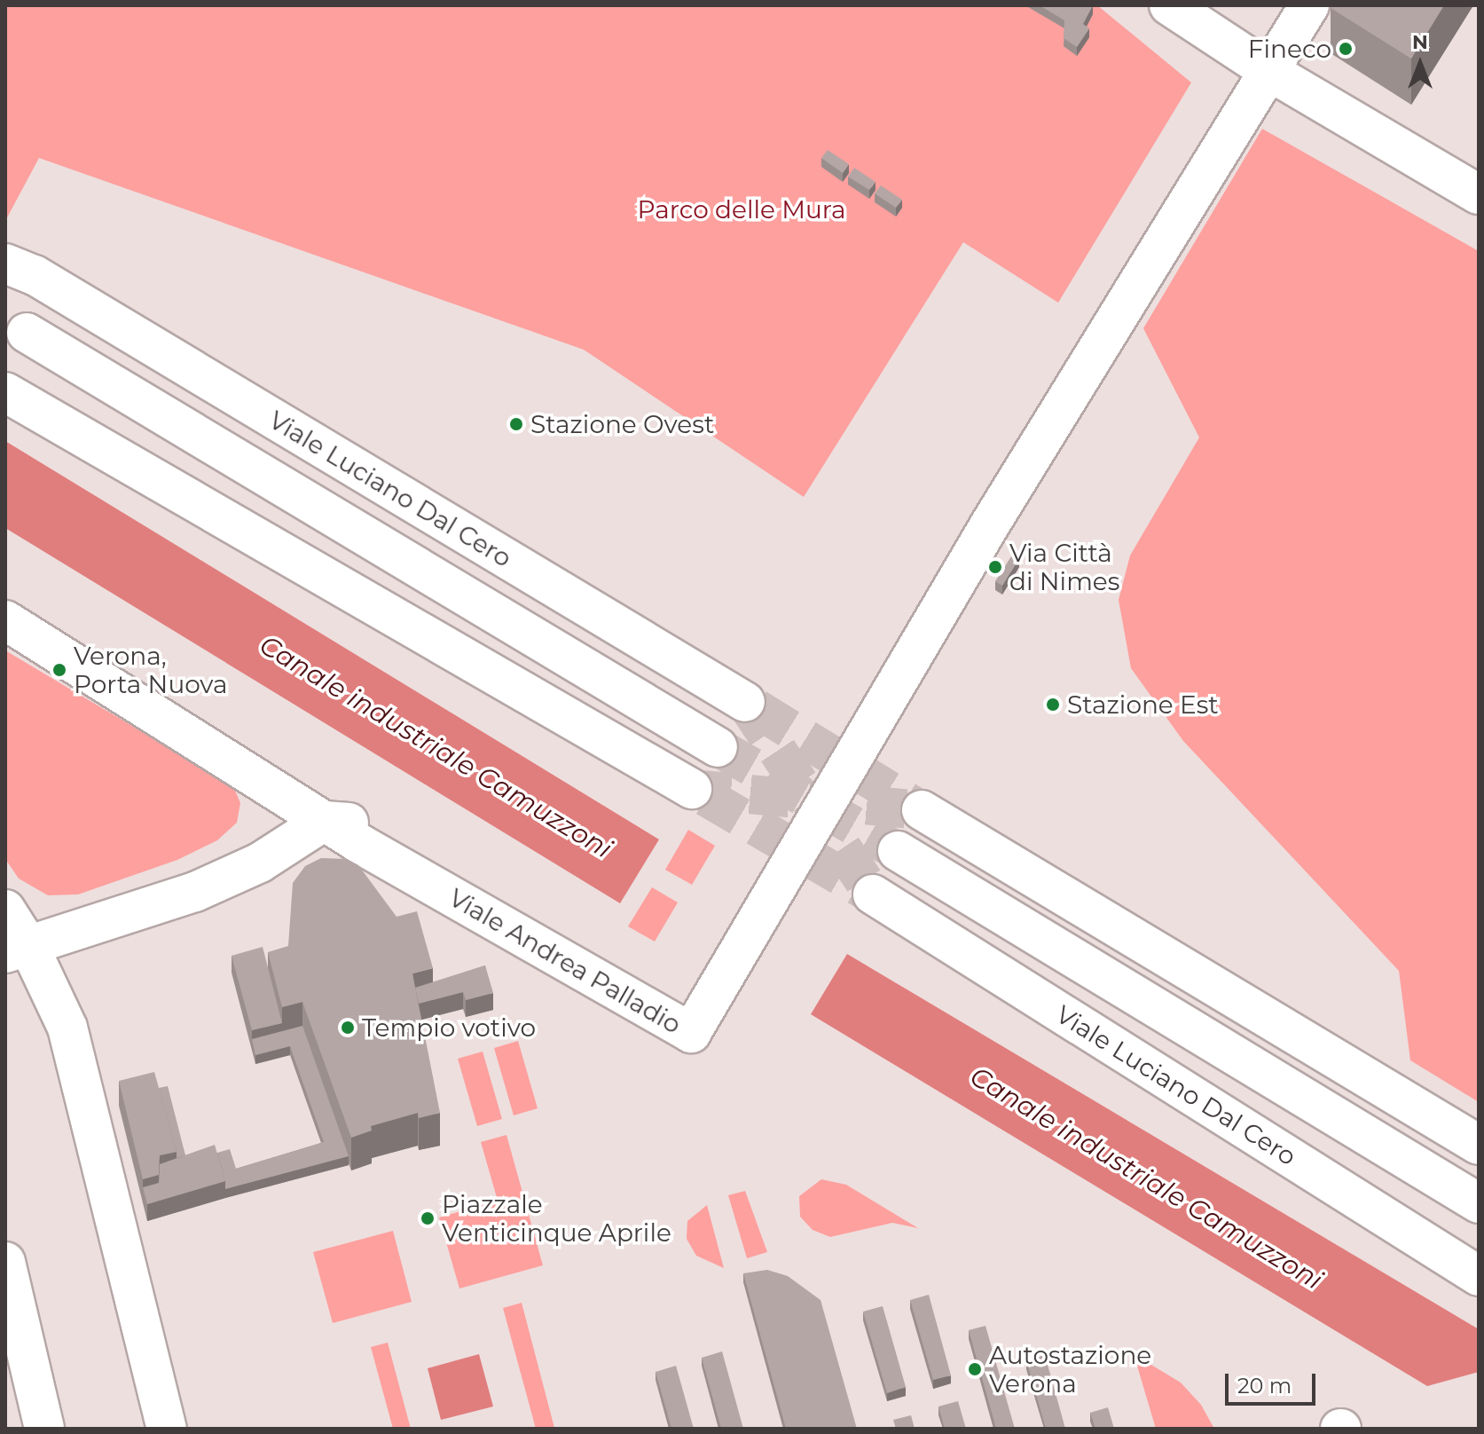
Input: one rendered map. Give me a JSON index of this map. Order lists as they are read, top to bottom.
{
  "streets": {
    "main road": ["Viale Luciano Dal Cero", "Viale Andrea Palladio"]
  },
  "water": ["Canale industriale Camuzzoni"],
  "parks": ["Parco delle Mura"],
  "places": [
    "Fineco",
    "Stazione Ovest",
    "Via Città di Nimes",
    "Verona, Porta Nuova",
    "Stazione Est",
    "Tempio votivo",
    "Piazzale Venticinque Aprile",
    "Autostazione Verona"
  ],
  "scale_bar": "20 m",
  "north": "top"
}
